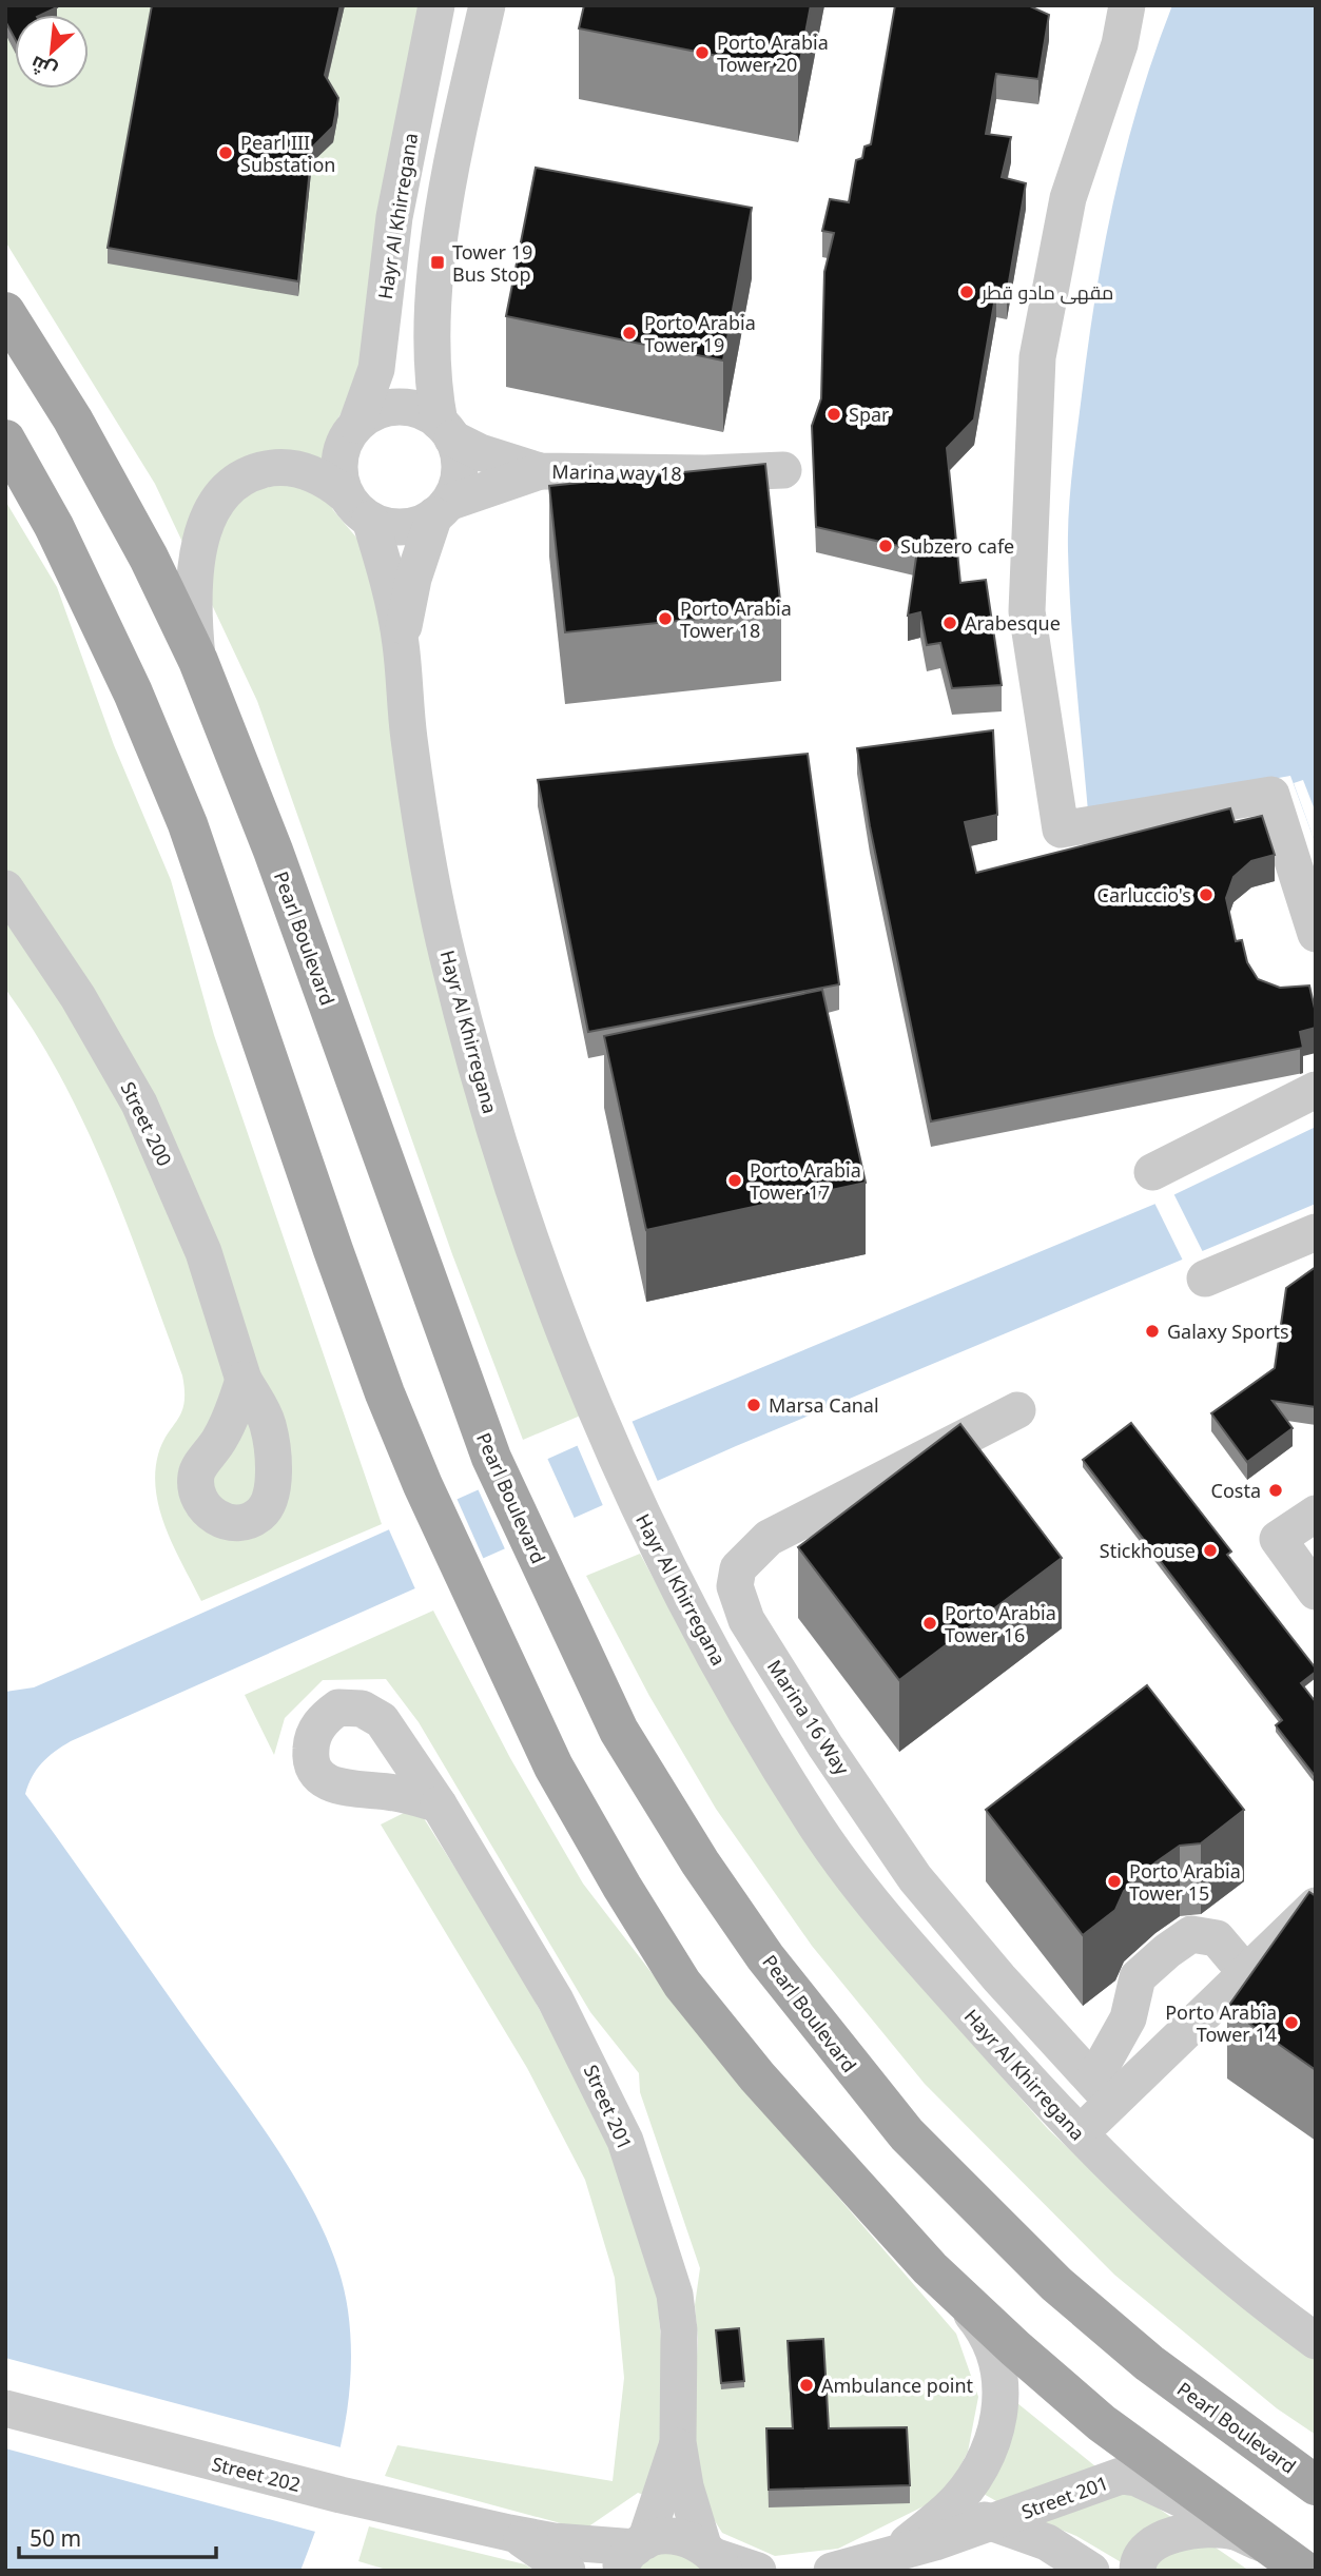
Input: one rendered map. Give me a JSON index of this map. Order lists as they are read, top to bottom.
{
  "streets": {
    "main road": ["Pearl Boulevard"],
    "street": [
      "Hayr Al Khirregana",
      "Marina way 18",
      "Street 200",
      "Marina 16 Way",
      "Street 201",
      "Street 202"
    ]
  },
  "crossings": [
    ["Hayr Al Khirregana", "Marina way 18"],
    ["Street 201", "Street 202"]
  ],
  "places": {
    "other": [
      "Porto Arabia Tower 20",
      "Pearl III Substation",
      "مقهى مادو قطر",
      "Porto Arabia Tower 19",
      "Spar",
      "Subzero cafe",
      "Porto Arabia Tower 18",
      "Arabesque",
      "Carluccio's",
      "Porto Arabia Tower 17",
      "Galaxy Sports",
      "Marsa Canal",
      "Costa",
      "Stickhouse",
      "Porto Arabia Tower 16",
      "Porto Arabia Tower 15",
      "Porto Arabia Tower 14",
      "Ambulance point"
    ],
    "transit": ["Tower 19 Bus Stop"]
  },
  "scale_bar": "50 m",
  "north": "bottom left"
}
